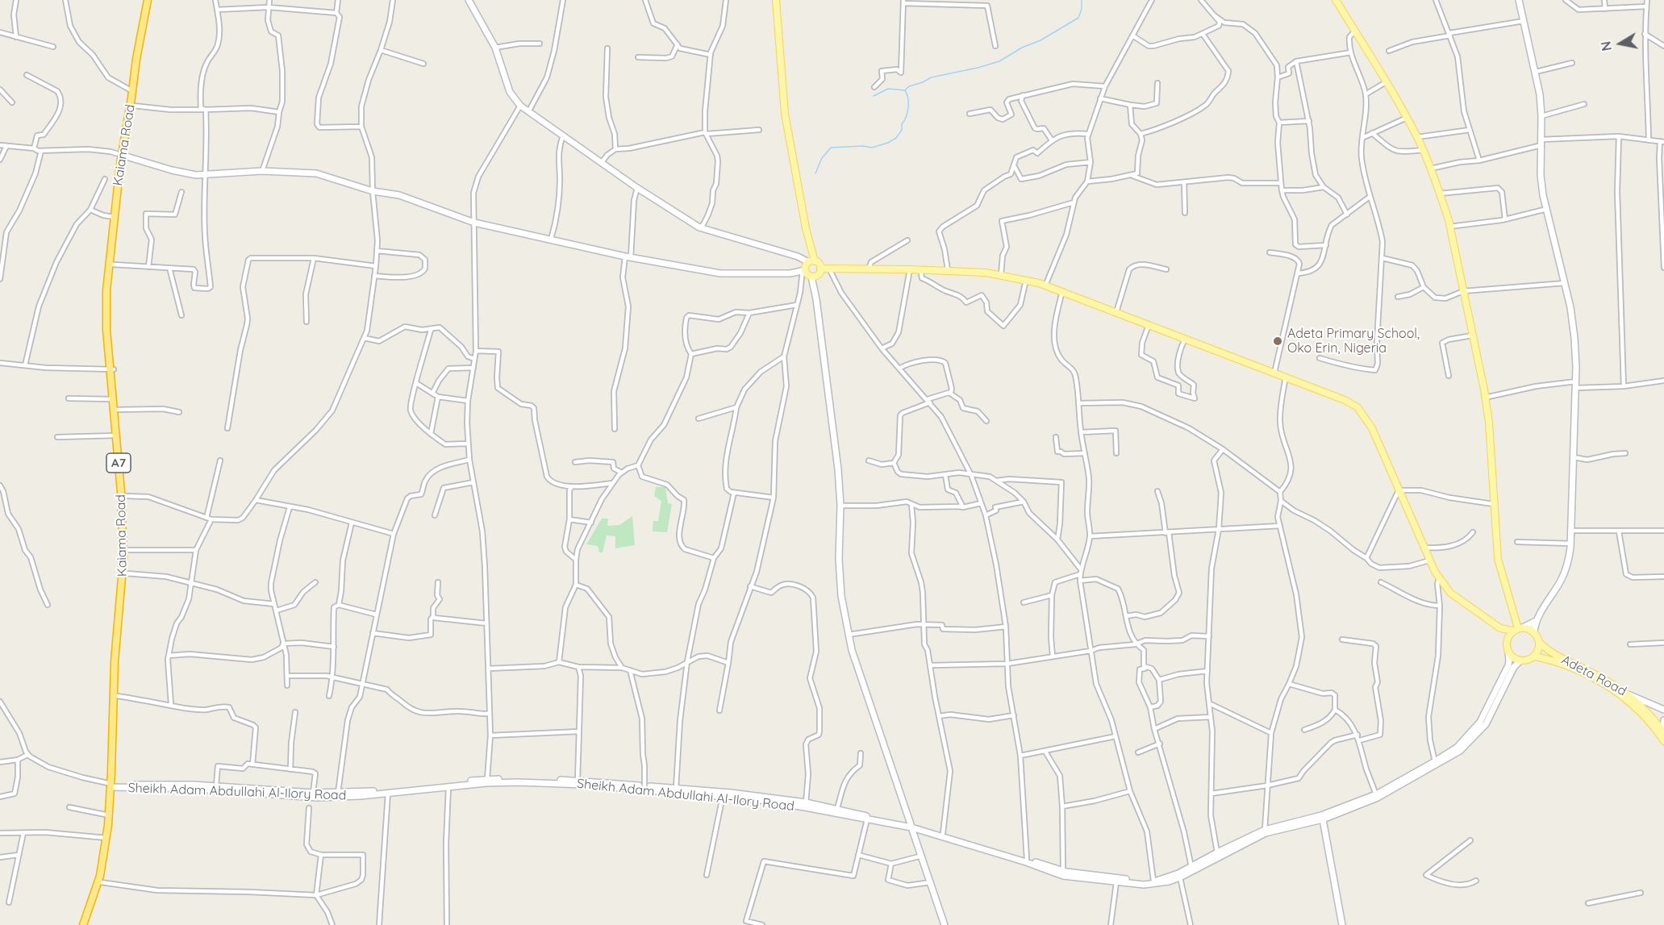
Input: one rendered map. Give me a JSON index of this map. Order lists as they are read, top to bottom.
{
  "streets": {
    "highway": ["Kaiama Road", "A7"],
    "main road": ["Adeta Road"],
    "street": ["Sheikh Adam Abdullahi Al-Ilory Road"]
  },
  "crossings": [
    ["Kaiama Road", "Sheikh Adam Abdullahi Al-Ilory Road"],
    ["Adeta Road", "Sheikh Adam Abdullahi Al-Ilory Road"]
  ],
  "places": ["Adeta Primary School, Oko Erin, Nigeria"],
  "north": "left"
}
